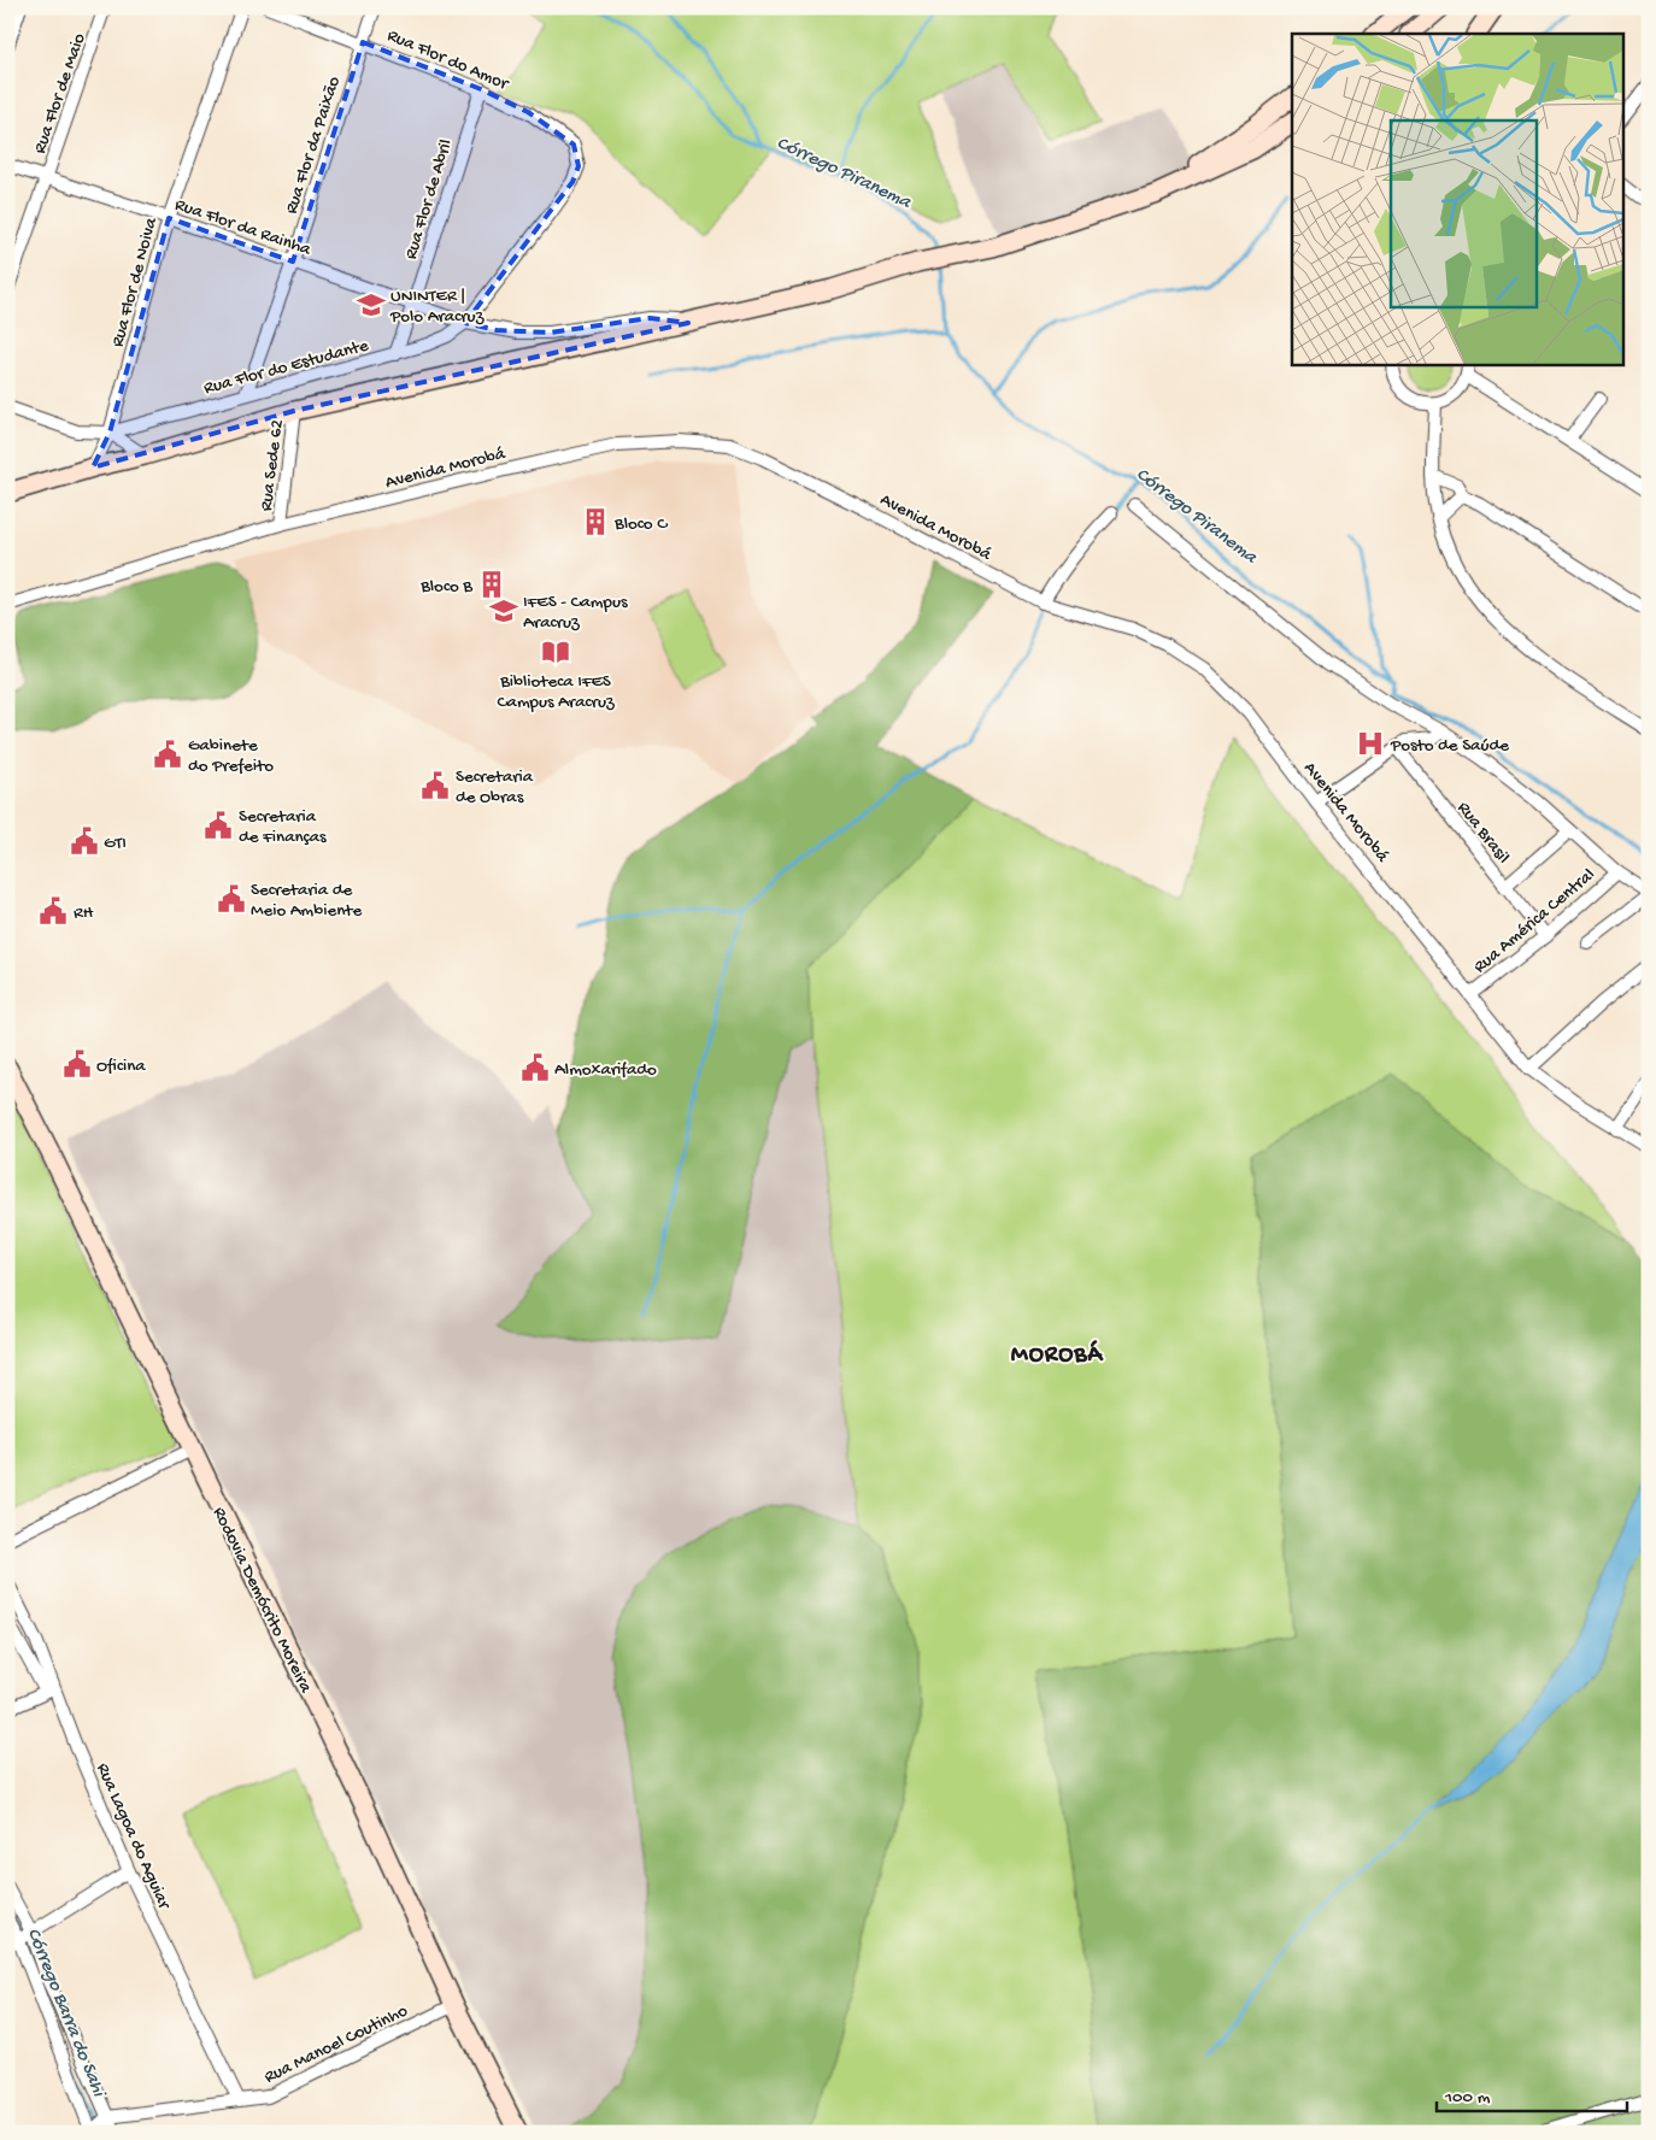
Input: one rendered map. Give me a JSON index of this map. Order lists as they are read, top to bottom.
{
  "streets": {
    "main road": ["Rodovia Demócrito Moreira"],
    "street": [
      "Rua Flor do Amor",
      "Rua Flor de Maio",
      "Rua Flor da Paixão",
      "Rua Flor de Abril",
      "Rua Flor da Rainha",
      "Rua Flor de Noiva",
      "Rua Flor do Estudante",
      "Rua Sede 62",
      "Avenida Morobá",
      "Rua Brasil",
      "Rua América Central",
      "Rua Lagoa do Aguiar",
      "Rua Manoel Coutinho"
    ]
  },
  "crossings": [
    ["Rua Flor do Amor", "Rua Flor da Paixão"],
    ["Rua Flor do Amor", "Rua Flor de Abril"],
    ["Rua Flor do Amor", "Rua Flor do Estudante"],
    ["Rua Flor de Maio", "Rua Flor da Rainha"],
    ["Rua Flor da Paixão", "Rua Flor da Rainha"],
    ["Rua Flor da Paixão", "Rua Flor do Estudante"],
    ["Rua Flor de Abril", "Rua Flor da Rainha"],
    ["Rua Flor de Abril", "Rua Flor do Estudante"],
    ["Rua Flor da Rainha", "Rua Flor de Noiva"],
    ["Rua Flor da Rainha", "Rua Flor do Estudante"],
    ["Rua Flor de Noiva", "Rua Flor do Estudante"],
    ["Rua Sede 62", "Avenida Morobá"],
    ["Avenida Morobá", "Rua América Central"],
    ["Rua Brasil", "Rua América Central"],
    ["Rodovia Demócrito Moreira", "Rua Manoel Coutinho"],
    ["Rua Lagoa do Aguiar", "Rua Manoel Coutinho"]
  ],
  "districts": ["MOROBÁ"],
  "water": ["Córrego Piranema", "Córrego Barra do Sahi"],
  "places": {
    "school or university": ["UNINTER | Polo Aracruz", "IFES - Campus Aracruz"],
    "building": ["Bloco C", "Bloco B"],
    "library": ["Biblioteca IFES Campus Aracruz"],
    "hospital": ["Posto de Saúde"],
    "public building": [
      "Gabinete do Prefeito",
      "Secretaria de Obras",
      "Secretaria de Finanças",
      "GTI",
      "Secretaria de Meio Ambiente",
      "RH",
      "Oficina",
      "Almoxarifado"
    ]
  },
  "scale_bar": "100 m"
}
